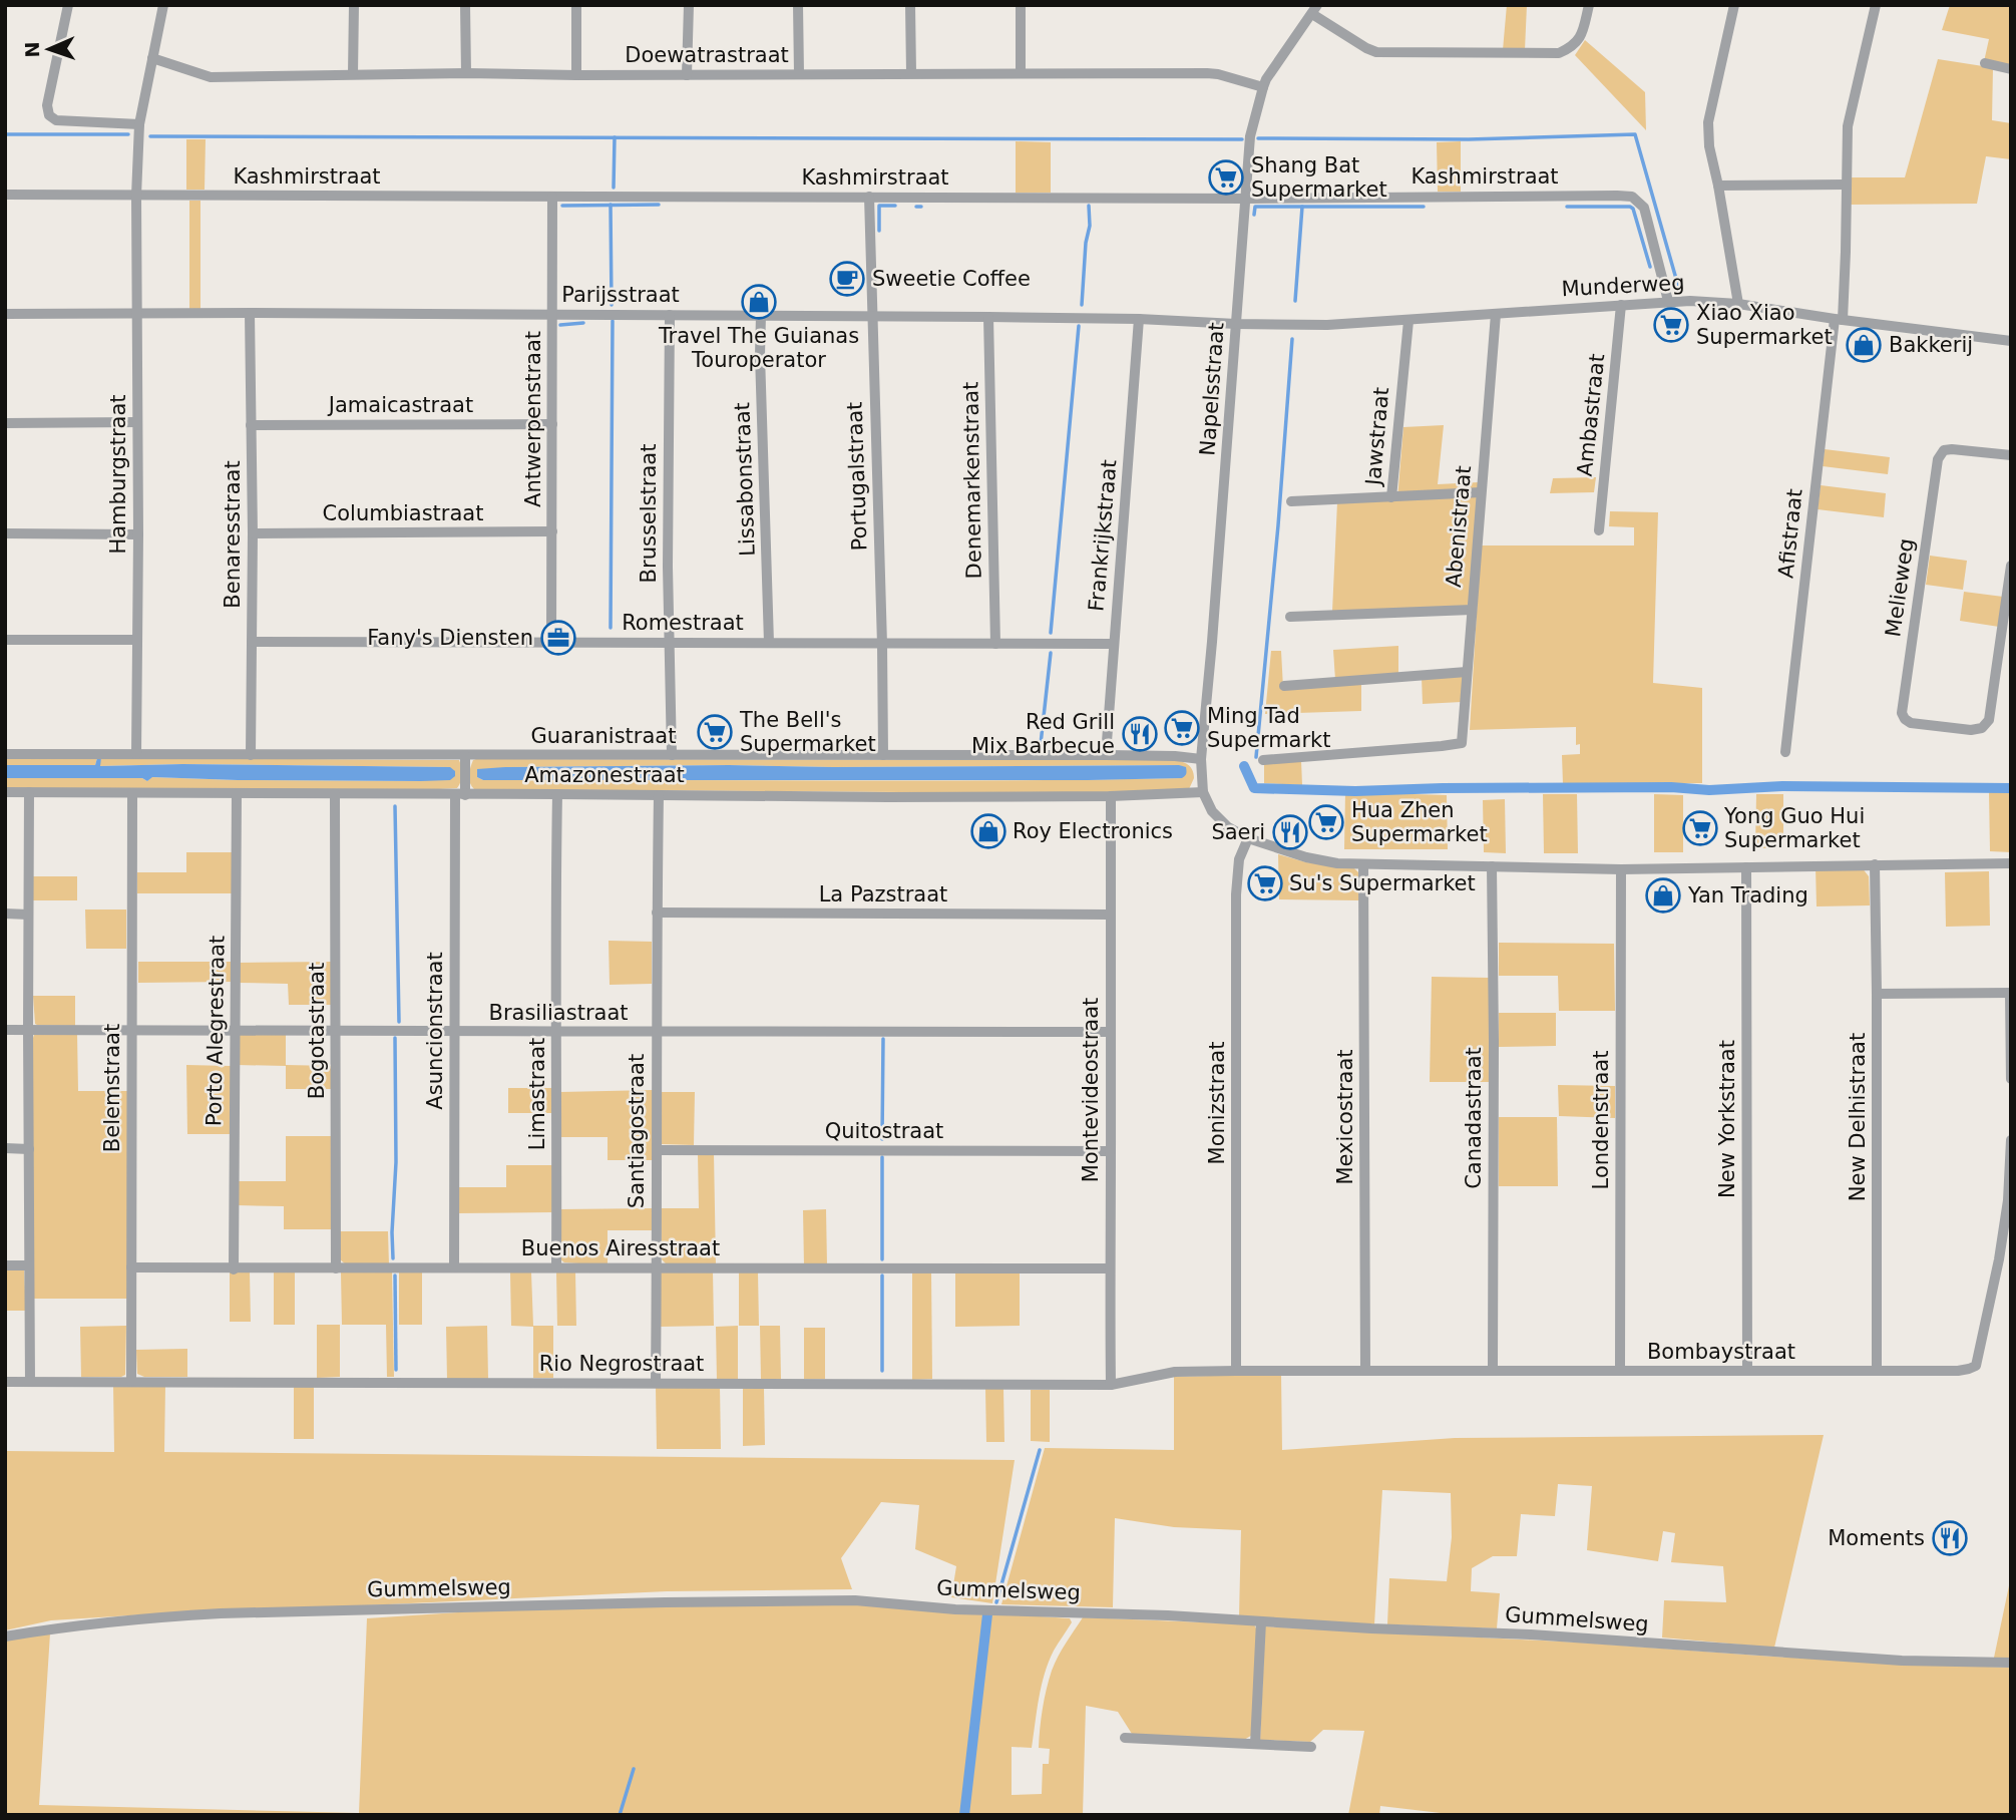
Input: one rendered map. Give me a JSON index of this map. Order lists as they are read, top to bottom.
{
  "streets": {
    "street": [
      "Doewatrastraat",
      "Kashmirstraat",
      "Munderweg",
      "Parijsstraat",
      "Napelsstraat",
      "Jamaicastraat",
      "Ambastraat",
      "Antwerpenstraat",
      "Jawstraat",
      "Hamburgstraat",
      "Portugalstraat",
      "Lissabonstraat",
      "Denemarkenstraat",
      "Columbiastraat",
      "Brusselstraat",
      "Abenistraat",
      "Afistraat",
      "Benaresstraat",
      "Frankrijkstraat",
      "Melieweg",
      "Romestraat",
      "Guaranistraat",
      "Amazonestraat",
      "La Pazstraat",
      "Brasiliastraat",
      "Porto Alegrestraat",
      "Bogotastraat",
      "Asuncionstraat",
      "Belemstraat",
      "Montevideostraat",
      "Limastraat",
      "Monizstraat",
      "Mexicostraat",
      "New Delhistraat",
      "Canadastraat",
      "New Yorkstraat",
      "Londenstraat",
      "Santiagostraat",
      "Quitostraat",
      "Buenos Airesstraat",
      "Bombaystraat",
      "Rio Negrostraat",
      "Gummelsweg"
    ]
  },
  "crossings": [
    ["Doewatrastraat", "Napelsstraat"],
    ["Doewatrastraat", "Hamburgstraat"],
    ["Kashmirstraat", "Munderweg"],
    ["Kashmirstraat", "Napelsstraat"],
    ["Kashmirstraat", "Antwerpenstraat"],
    ["Kashmirstraat", "Hamburgstraat"],
    ["Kashmirstraat", "Portugalstraat"],
    ["Munderweg", "Parijsstraat"],
    ["Munderweg", "Napelsstraat"],
    ["Munderweg", "Ambastraat"],
    ["Munderweg", "Jawstraat"],
    ["Munderweg", "Abenistraat"],
    ["Munderweg", "Afistraat"],
    ["Parijsstraat", "Napelsstraat"],
    ["Parijsstraat", "Antwerpenstraat"],
    ["Parijsstraat", "Hamburgstraat"],
    ["Parijsstraat", "Portugalstraat"],
    ["Parijsstraat", "Lissabonstraat"],
    ["Parijsstraat", "Denemarkenstraat"],
    ["Parijsstraat", "Brusselstraat"],
    ["Parijsstraat", "Benaresstraat"],
    ["Parijsstraat", "Frankrijkstraat"],
    ["Napelsstraat", "Guaranistraat"],
    ["Napelsstraat", "Amazonestraat"],
    ["Jamaicastraat", "Antwerpenstraat"],
    ["Jamaicastraat", "Benaresstraat"],
    ["Antwerpenstraat", "Columbiastraat"],
    ["Antwerpenstraat", "Romestraat"],
    ["Hamburgstraat", "Guaranistraat"],
    ["Portugalstraat", "Romestraat"],
    ["Portugalstraat", "Guaranistraat"],
    ["Lissabonstraat", "Romestraat"],
    ["Denemarkenstraat", "Romestraat"],
    ["Columbiastraat", "Benaresstraat"],
    ["Brusselstraat", "Romestraat"],
    ["Brusselstraat", "Guaranistraat"],
    ["Benaresstraat", "Romestraat"],
    ["Benaresstraat", "Guaranistraat"],
    ["Frankrijkstraat", "Romestraat"],
    ["Frankrijkstraat", "Guaranistraat"],
    ["Guaranistraat", "Asuncionstraat"],
    ["Amazonestraat", "Porto Alegrestraat"],
    ["Amazonestraat", "Bogotastraat"],
    ["Amazonestraat", "Asuncionstraat"],
    ["Amazonestraat", "Belemstraat"],
    ["Amazonestraat", "Montevideostraat"],
    ["Amazonestraat", "Limastraat"],
    ["Amazonestraat", "Santiagostraat"],
    ["La Pazstraat", "Montevideostraat"],
    ["La Pazstraat", "Santiagostraat"],
    ["Brasiliastraat", "Porto Alegrestraat"],
    ["Brasiliastraat", "Bogotastraat"],
    ["Brasiliastraat", "Asuncionstraat"],
    ["Brasiliastraat", "Belemstraat"],
    ["Brasiliastraat", "Montevideostraat"],
    ["Brasiliastraat", "Limastraat"],
    ["Brasiliastraat", "Santiagostraat"],
    ["Porto Alegrestraat", "Buenos Airesstraat"],
    ["Bogotastraat", "Buenos Airesstraat"],
    ["Asuncionstraat", "Buenos Airesstraat"],
    ["Belemstraat", "Buenos Airesstraat"],
    ["Belemstraat", "Rio Negrostraat"],
    ["Montevideostraat", "Quitostraat"],
    ["Montevideostraat", "Buenos Airesstraat"],
    ["Montevideostraat", "Rio Negrostraat"],
    ["Limastraat", "Buenos Airesstraat"],
    ["Monizstraat", "Bombaystraat"],
    ["Monizstraat", "Rio Negrostraat"],
    ["Mexicostraat", "Bombaystraat"],
    ["New Delhistraat", "Bombaystraat"],
    ["Canadastraat", "Bombaystraat"],
    ["New Yorkstraat", "Bombaystraat"],
    ["Londenstraat", "Bombaystraat"],
    ["Santiagostraat", "Quitostraat"],
    ["Santiagostraat", "Buenos Airesstraat"],
    ["Santiagostraat", "Rio Negrostraat"],
    ["Bombaystraat", "Rio Negrostraat"]
  ],
  "places": {
    "supermarket": [
      "Shang Bat Supermarket",
      "Xiao Xiao Supermarket",
      "Ming Tad Supermarkt",
      "The Bell's Supermarket",
      "Hua Zhen Supermarket",
      "Yong Guo Hui Supermarket",
      "Su's Supermarket"
    ],
    "cafe": ["Sweetie Coffee"],
    "shop": [
      "Travel The Guianas Touroperator",
      "Bakkerij",
      "Roy Electronics",
      "Yan Trading"
    ],
    "office": ["Fany's Diensten"],
    "restaurant": ["Red Grill Mix Barbecue", "Saeri", "Moments"]
  },
  "north": "left"
}
